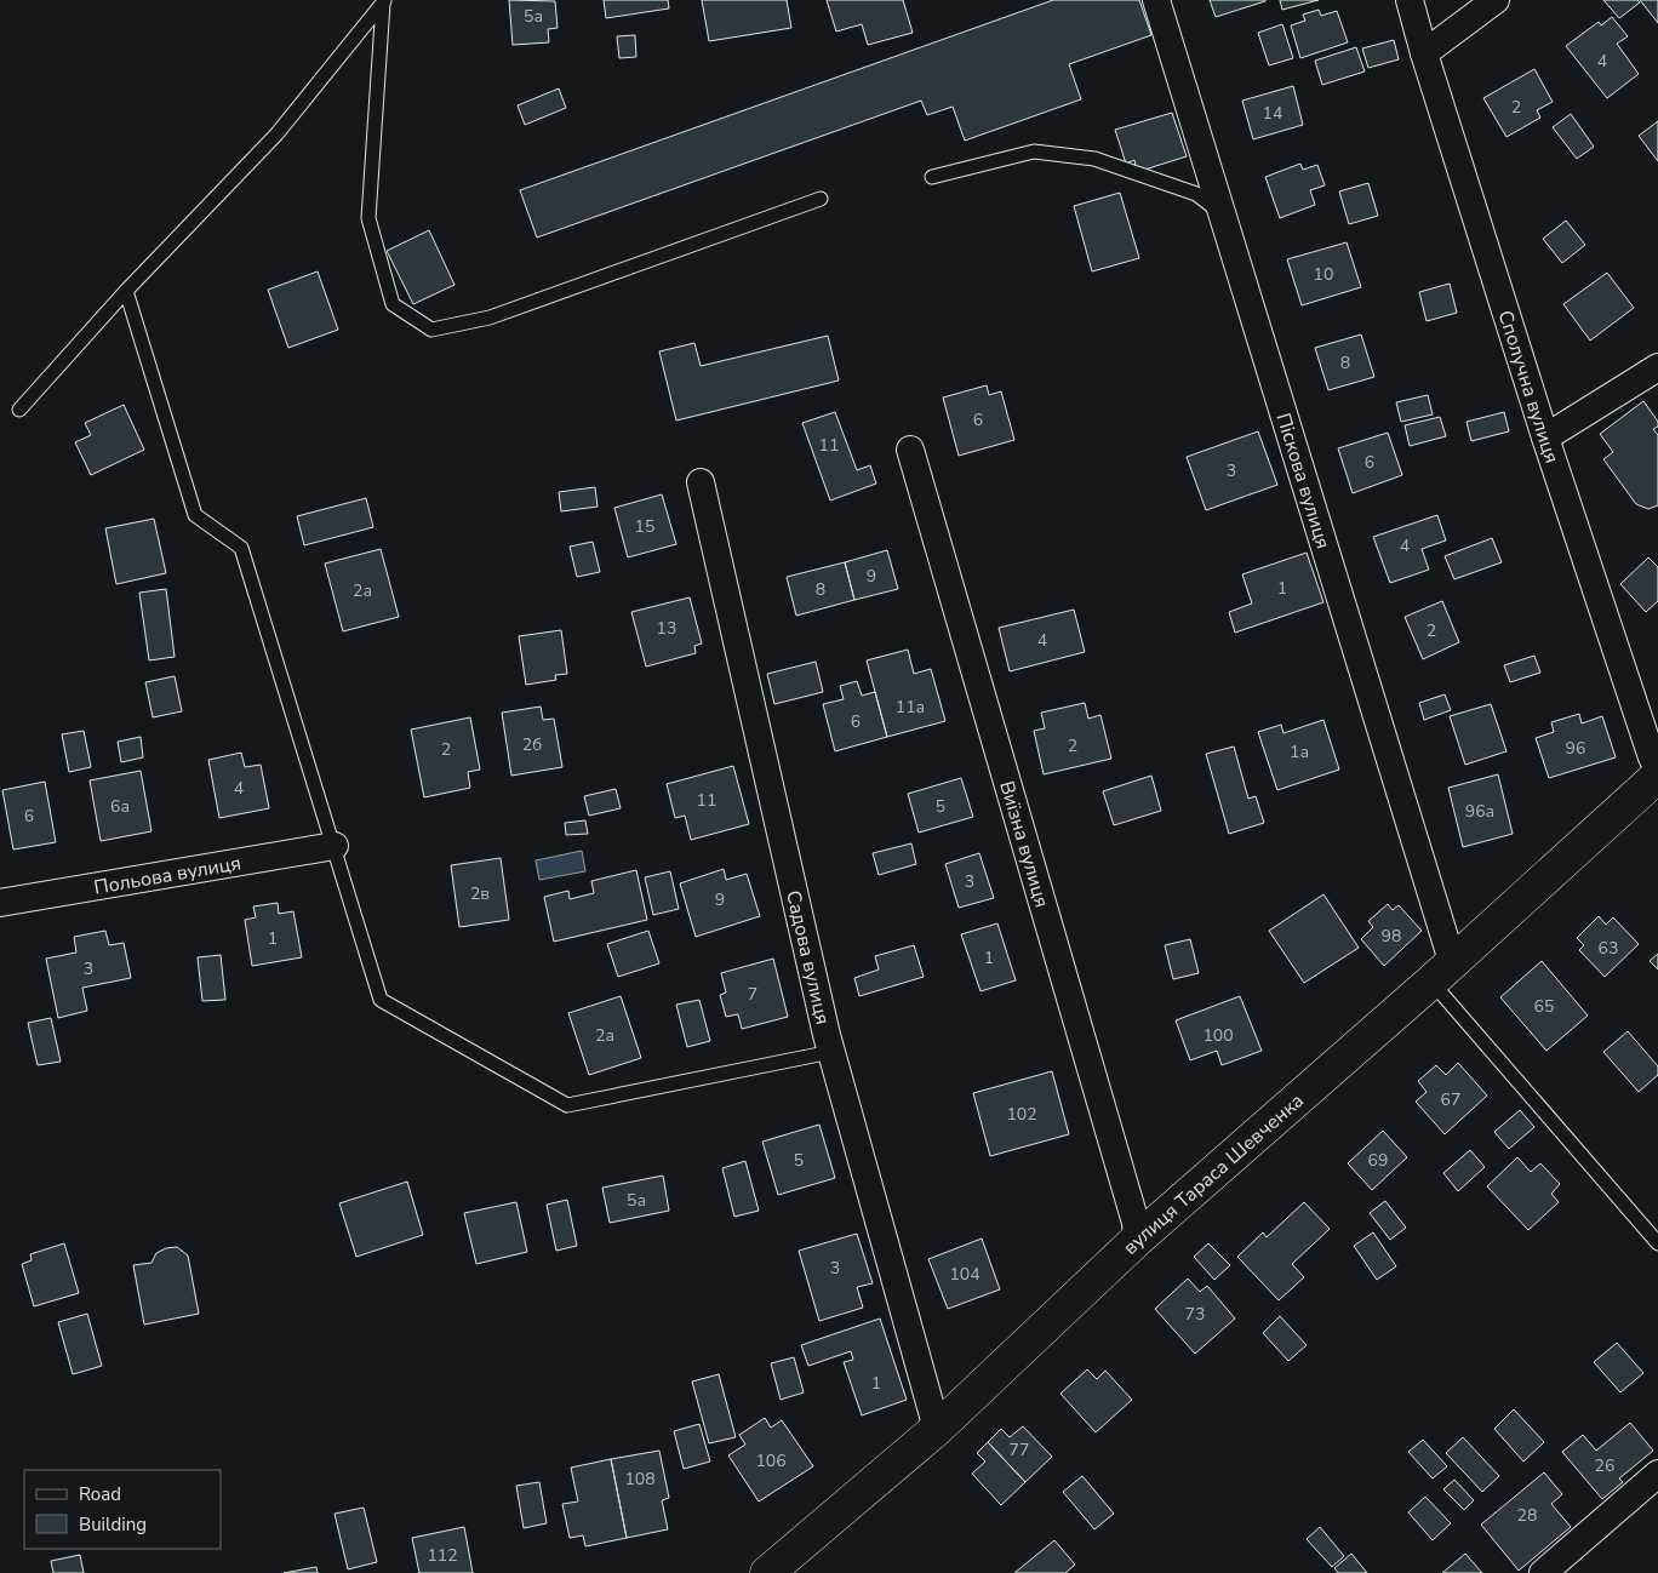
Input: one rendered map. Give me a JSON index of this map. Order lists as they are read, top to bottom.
{
  "streets": {
    "street": [
      "Сполучна вулиця",
      "Піскова вулиця",
      "Виїзна вулиця",
      "Польова вулиця",
      "Садова вулиця",
      "вулиця Тараса Шевченка"
    ]
  },
  "crossings": [
    ["Піскова вулиця", "вулиця Тараса Шевченка"],
    ["Виїзна вулиця", "вулиця Тараса Шевченка"],
    ["Садова вулиця", "вулиця Тараса Шевченка"]
  ],
  "house_numbers": [
    "5а",
    "4",
    "2",
    "14",
    "10",
    "8",
    "6",
    "11",
    "6",
    "3",
    "15",
    "4",
    "9",
    "1",
    "8",
    "2а",
    "13",
    "2",
    "4",
    "11а",
    "6",
    "2б",
    "2",
    "96",
    "2",
    "1а",
    "4",
    "11",
    "6а",
    "5",
    "96а",
    "6",
    "3",
    "2в",
    "9",
    "98",
    "1",
    "63",
    "1",
    "3",
    "7",
    "65",
    "2а",
    "100",
    "67",
    "102",
    "5",
    "69",
    "5а",
    "3",
    "104",
    "73",
    "1",
    "77",
    "106",
    "26",
    "108",
    "28",
    "112"
  ],
  "legend": ["Road", "Building"]
}
